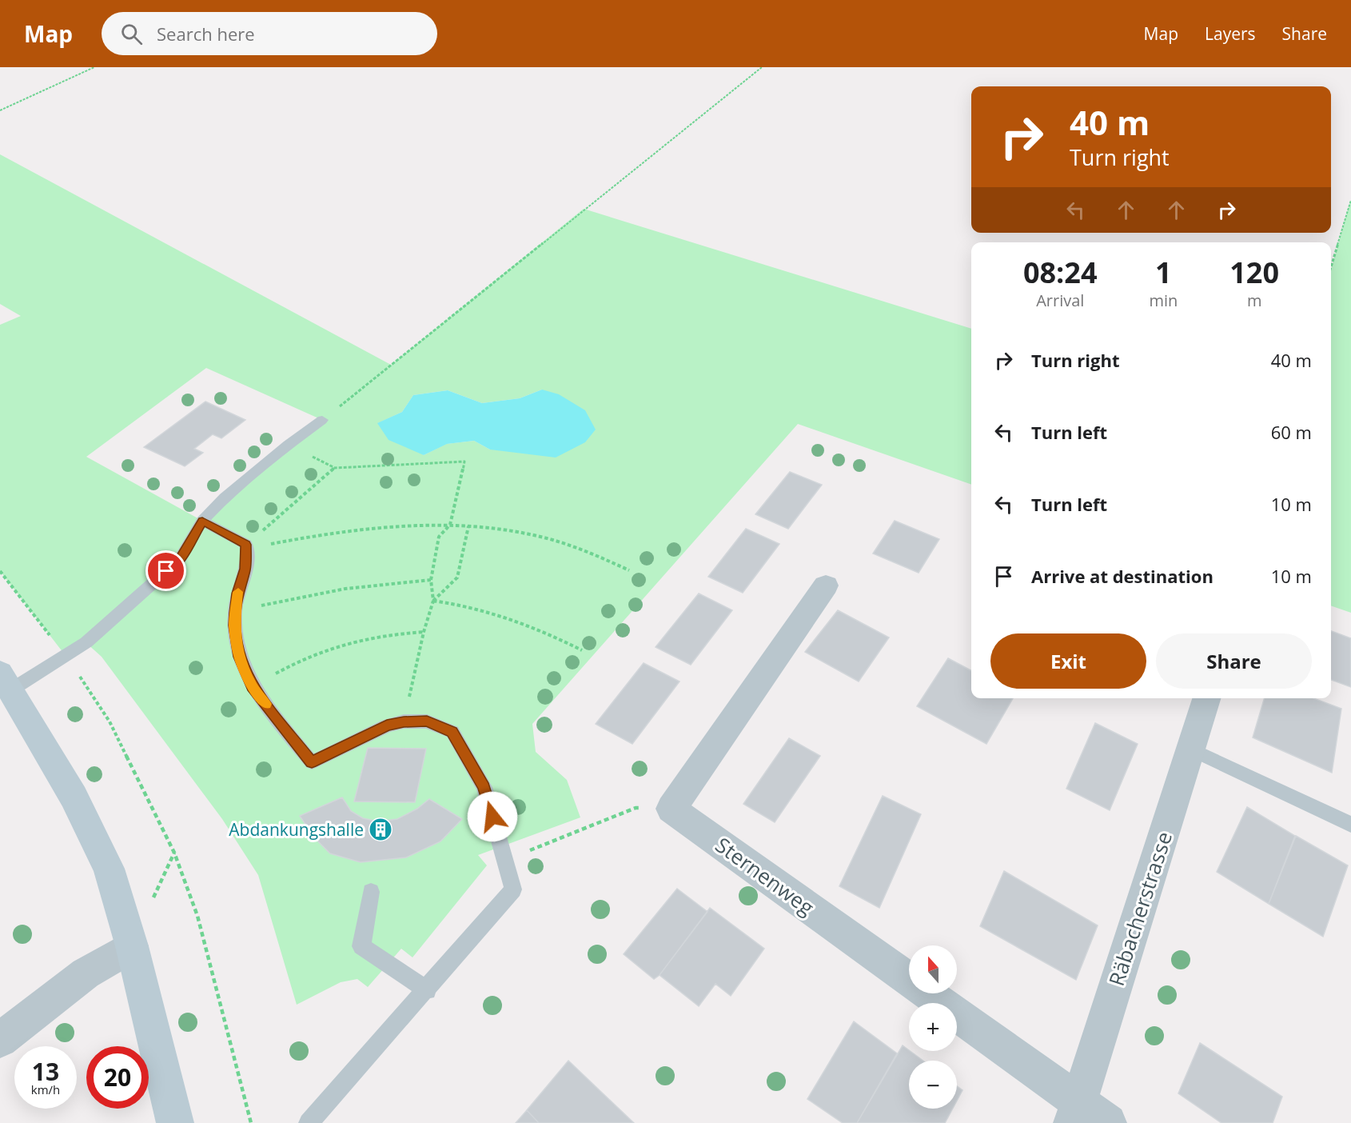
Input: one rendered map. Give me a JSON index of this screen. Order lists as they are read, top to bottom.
{
  "streets": {
    "street": ["Sternenweg", "Räbacherstrasse"]
  },
  "crossings": [
    ["Sternenweg", "Räbacherstrasse"]
  ],
  "places": {
    "building": ["Abdankungshalle"]
  },
  "north": "top",
  "page": {
    "header": "Map",
    "search": "Search here",
    "nav": ["Map", "Layers", "Share"],
    "turn": ["40 m", "Turn right"],
    "eta": [
      "08:24",
      "Arrival",
      "1",
      "min",
      "120",
      "m"
    ],
    "list": [
      {
        "name": "Turn right",
        "value": "40 m"
      },
      {
        "name": "Turn left",
        "value": "60 m"
      },
      {
        "name": "Turn left",
        "value": "10 m"
      },
      {
        "name": "Arrive at destination",
        "value": "10 m"
      }
    ],
    "buttons": ["Exit", "Share"],
    "map_buttons": ["+", "−"],
    "speed": "13 km/h",
    "limit": "20"
  }
}
